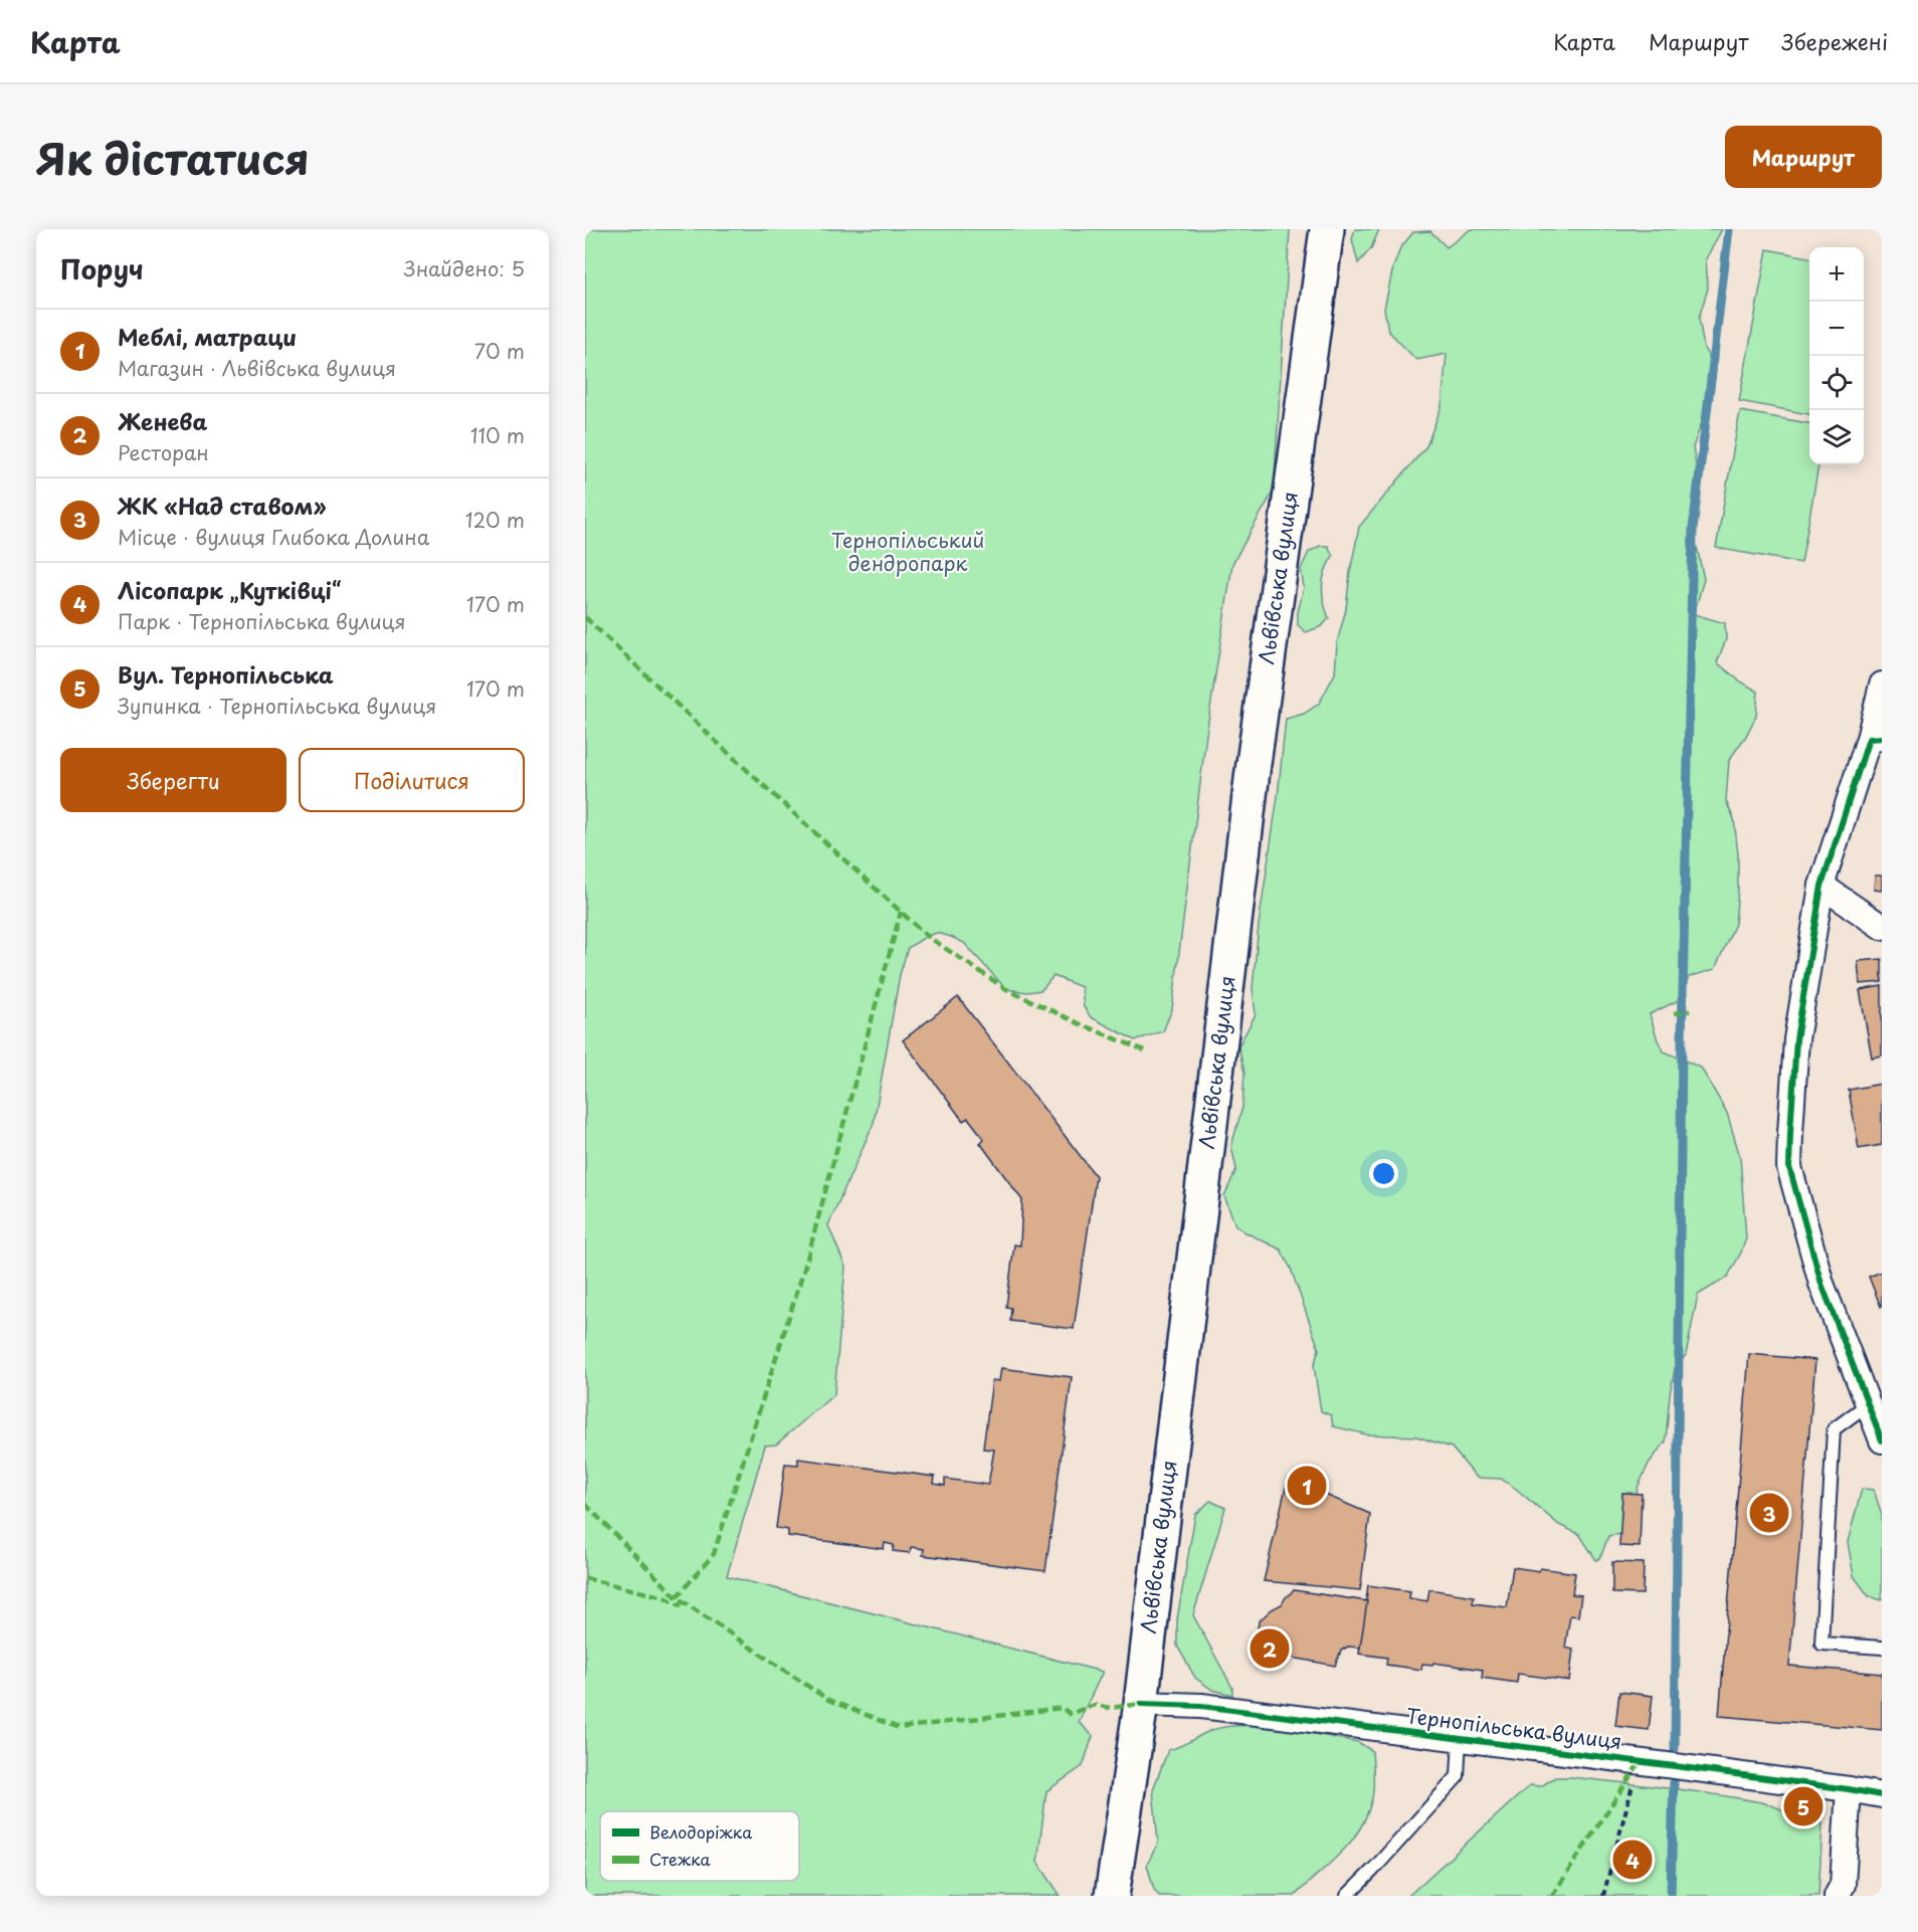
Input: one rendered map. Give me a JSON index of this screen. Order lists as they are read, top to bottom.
{
  "streets": {
    "main road": ["Львівська вулиця"],
    "street": ["Тернопільська вулиця"]
  },
  "crossings": [
    ["Львівська вулиця", "Тернопільська вулиця"]
  ],
  "parks": ["Тернопільський дендропарк"],
  "legend": ["Велодоріжка", "Стежка"],
  "page": {
    "header": "Карта",
    "nav": ["Карта", "Маршрут", "Збережені"],
    "title": "Як дістатися",
    "buttons": [
      "Маршрут",
      ["Зберегти", "Поділитися"]
    ],
    "heading": ["Поруч", "Знайдено: 5"],
    "map_buttons": ["+", "−"],
    "list": [
      {
        "mark": "1",
        "name": "Меблі, матраци",
        "note": "Магазин · Львівська вулиця",
        "value": "70 m"
      },
      {
        "mark": "2",
        "name": "Женева",
        "note": "Ресторан",
        "value": "110 m"
      },
      {
        "mark": "3",
        "name": "ЖК «Над ставом»",
        "note": "Місце · вулиця Глибока Долина",
        "value": "120 m"
      },
      {
        "mark": "4",
        "name": "Лісопарк „Кутківці“",
        "note": "Парк · Тернопільська вулиця",
        "value": "170 m"
      },
      {
        "mark": "5",
        "name": "Вул. Тернопільська",
        "note": "Зупинка · Тернопільська вулиця",
        "value": "170 m"
      }
    ],
    "pins": [
      "1",
      "3",
      "2",
      "5",
      "4"
    ]
  }
}
